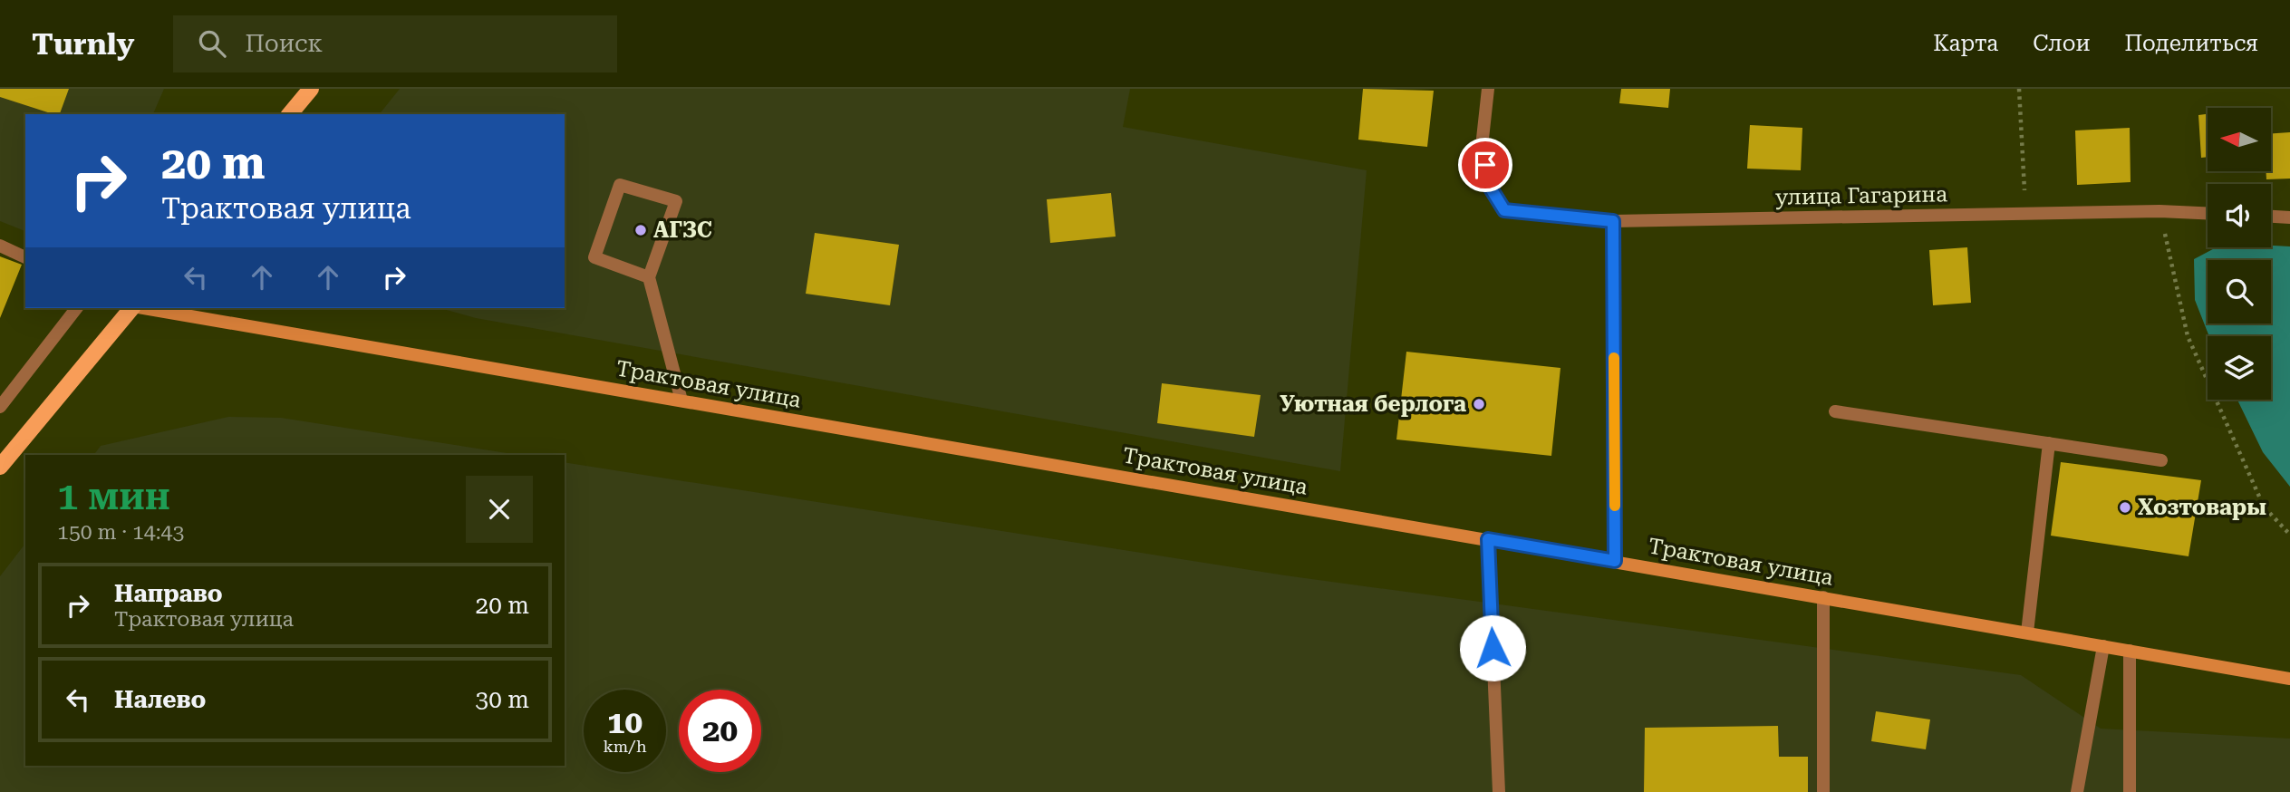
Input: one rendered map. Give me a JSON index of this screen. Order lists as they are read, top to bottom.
{
  "streets": {
    "street": ["улица Гагарина", "Трактовая улица"]
  },
  "places": ["АГЗС", "Уютная берлога", "Хозтовары"],
  "north": "left",
  "page": {
    "header": "Turnly",
    "search": "Поиск",
    "nav": ["Карта", "Слои", "Поделиться"],
    "turn": ["20 m", "Трактовая улица"],
    "heading": ["1 мин", "150 m · 14:43"],
    "list": [
      {
        "name": "Направо",
        "note": "Трактовая улица",
        "value": "20 m"
      },
      {
        "name": "Налево",
        "value": "30 m"
      }
    ],
    "speed": "10 km/h",
    "limit": "20"
  }
}
